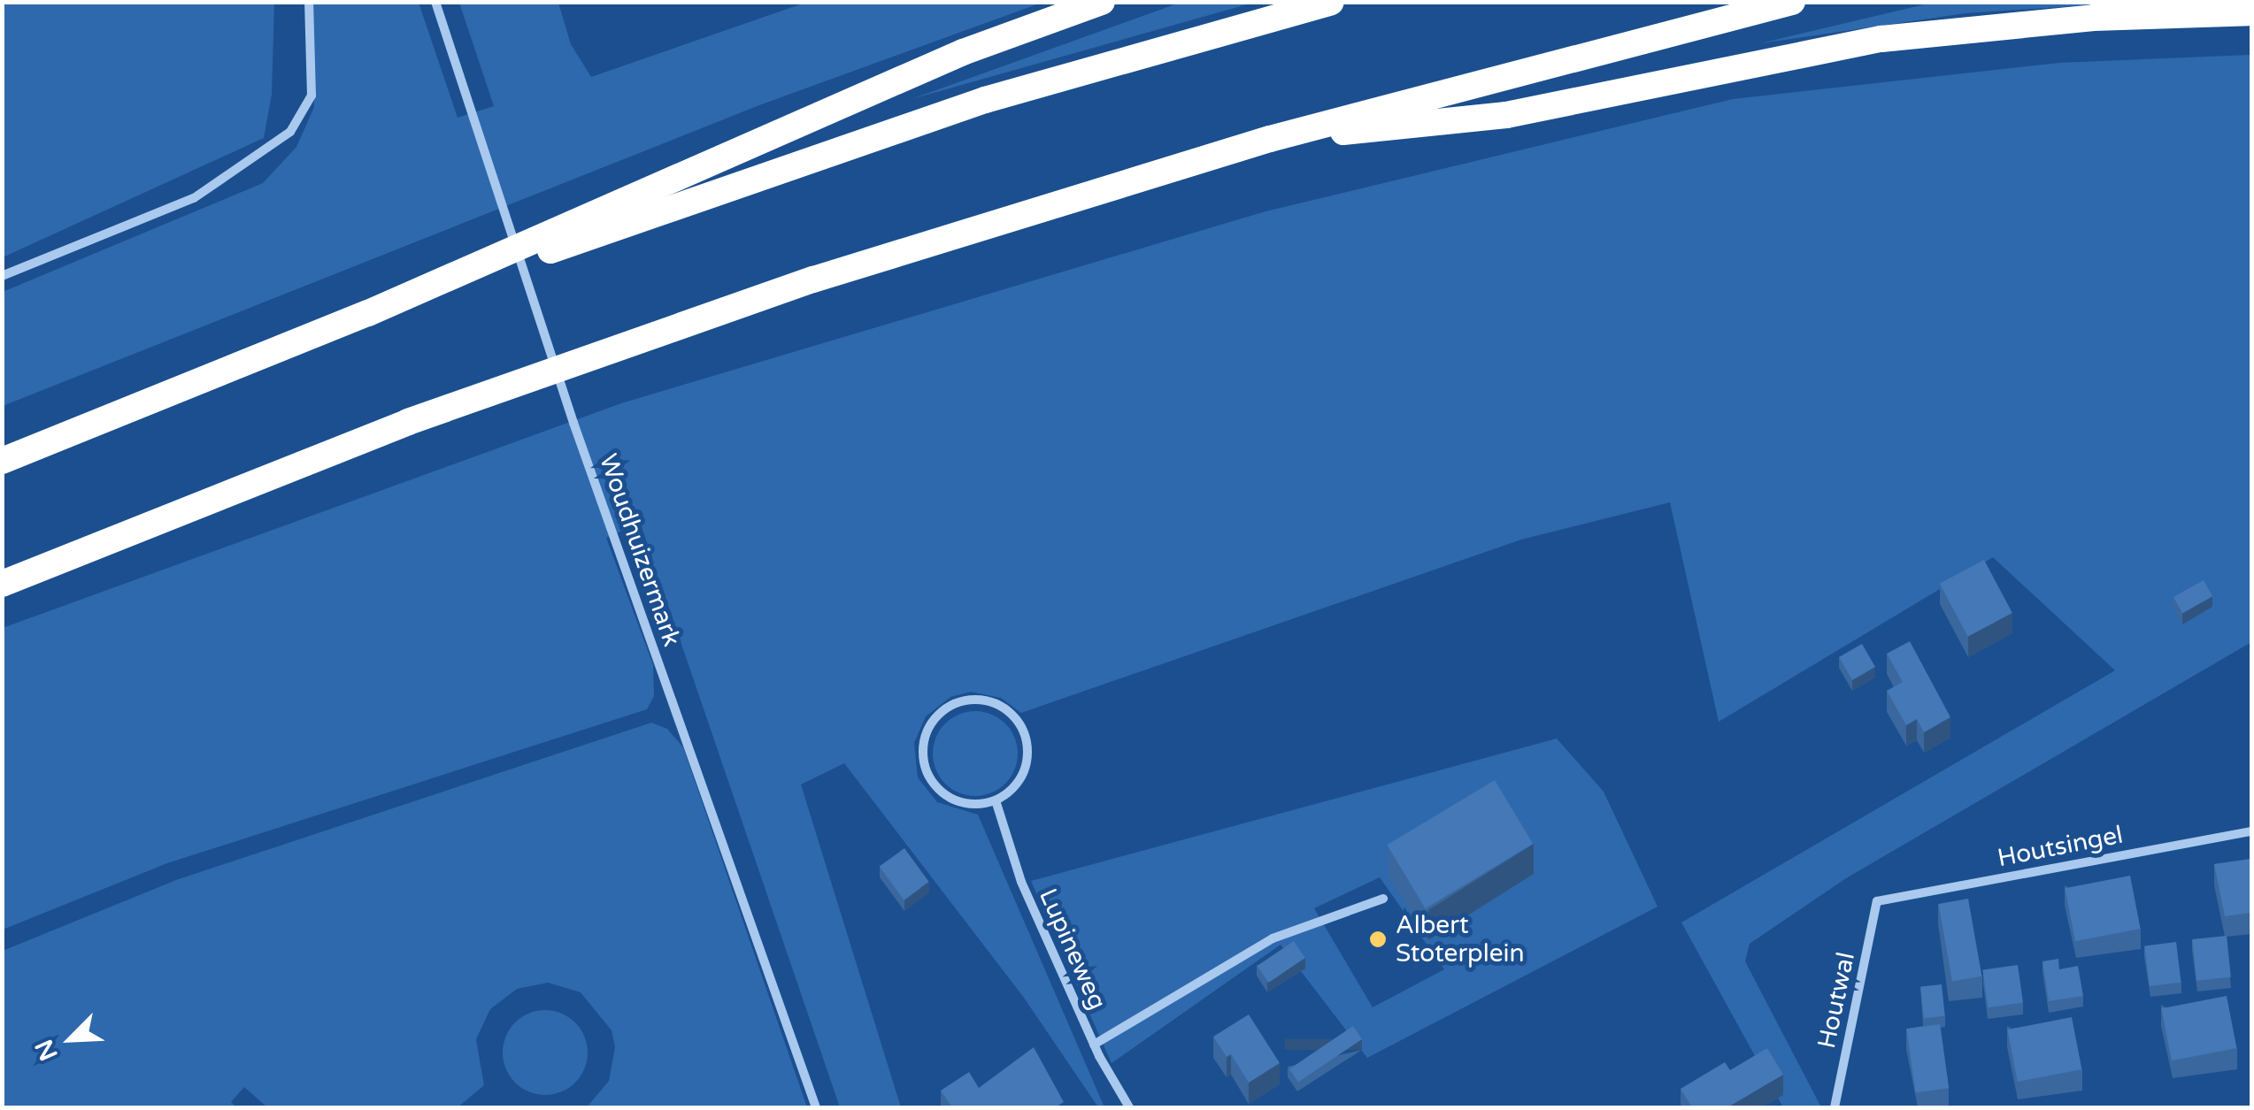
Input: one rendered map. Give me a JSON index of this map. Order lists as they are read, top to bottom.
{
  "streets": {
    "street": [
      "Woudhuizermark",
      "Houtsingel",
      "Lupineweg",
      "Houtwal"
    ]
  },
  "crossings": [
    ["Houtsingel", "Houtwal"]
  ],
  "places": ["Albert Stoterplein"],
  "north": "bottom left"
}
